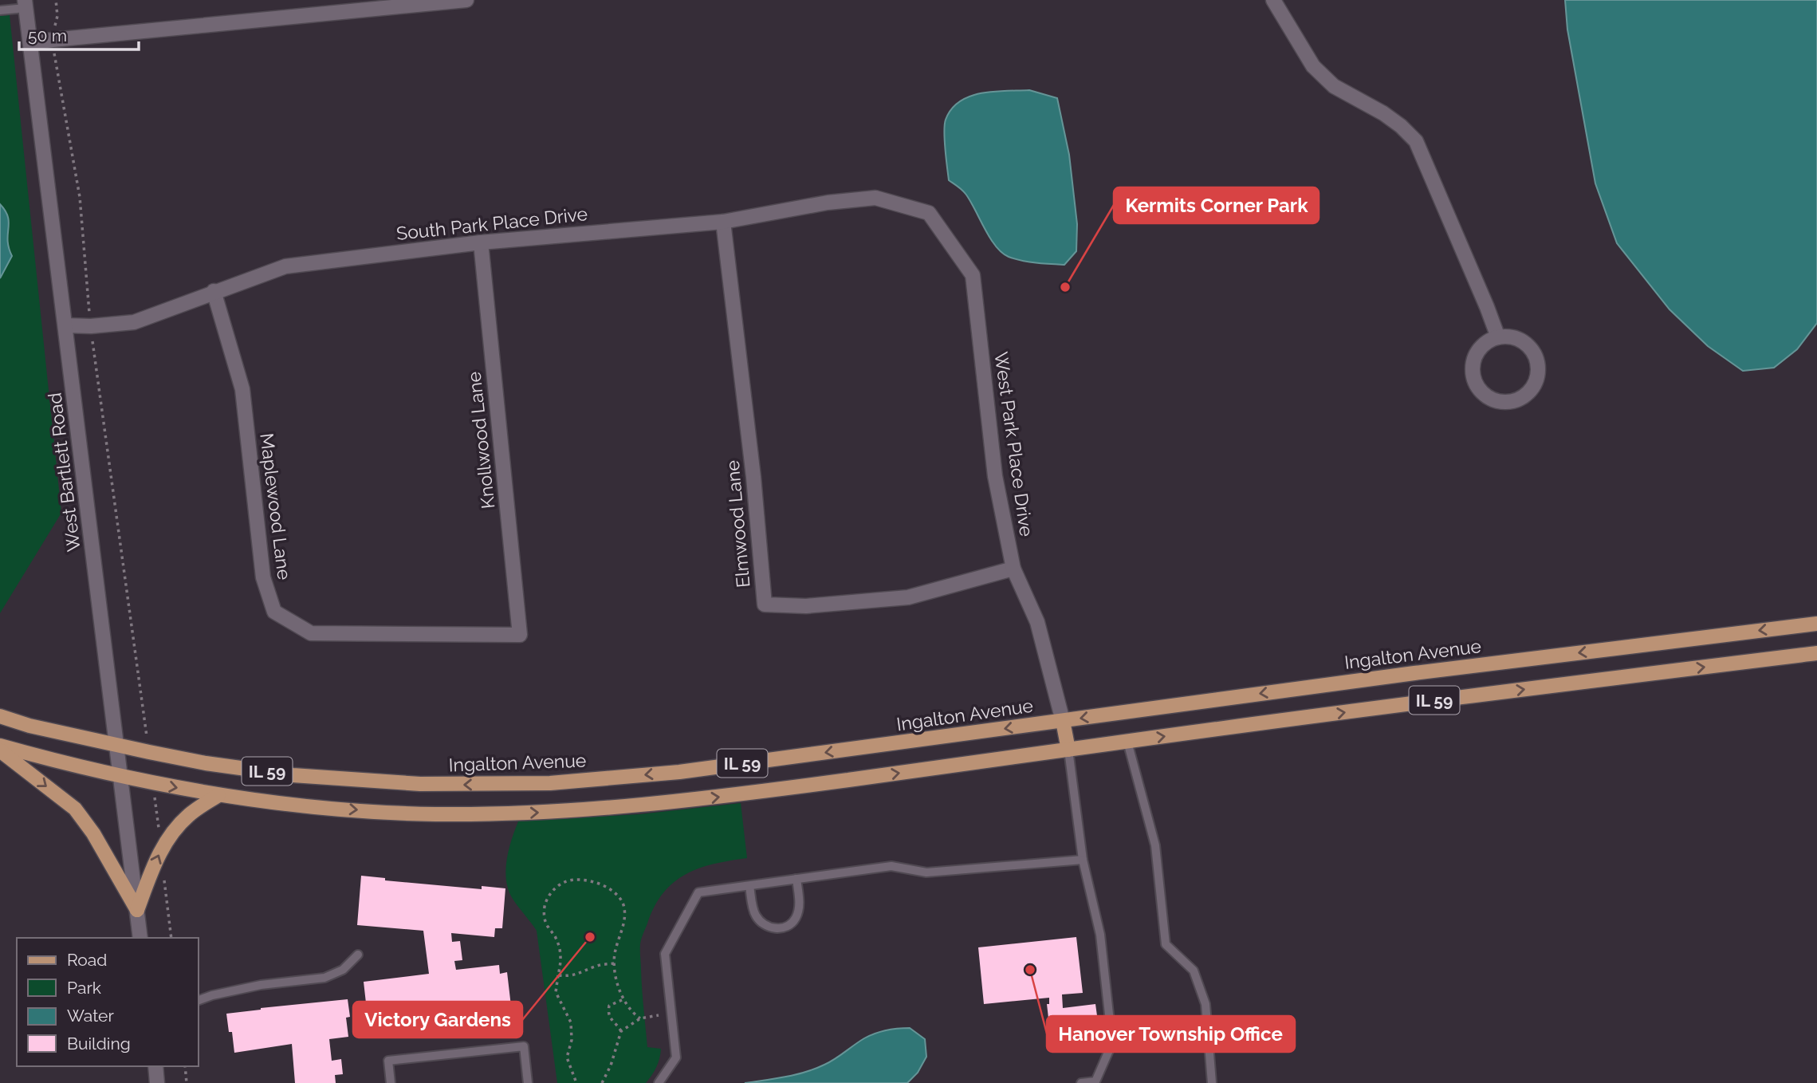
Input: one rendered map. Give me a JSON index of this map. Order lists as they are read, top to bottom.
{
  "streets": {
    "main road": ["Ingalton Avenue", "IL 59"],
    "street": [
      "South Park Place Drive",
      "Knollwood Lane",
      "West Park Place Drive",
      "West Bartlett Road",
      "Maplewood Lane",
      "Elmwood Lane"
    ]
  },
  "crossings": [
    ["South Park Place Drive", "Knollwood Lane"],
    ["South Park Place Drive", "West Park Place Drive"],
    ["South Park Place Drive", "West Bartlett Road"],
    ["South Park Place Drive", "Maplewood Lane"],
    ["South Park Place Drive", "Elmwood Lane"],
    ["Knollwood Lane", "Maplewood Lane"],
    ["West Park Place Drive", "Elmwood Lane"],
    ["West Park Place Drive", "Ingalton Avenue"],
    ["West Bartlett Road", "Ingalton Avenue"],
    ["West Bartlett Road", "IL 59"],
    ["Ingalton Avenue", "IL 59"]
  ],
  "places": ["Kermits Corner Park", "Victory Gardens", "Hanover Township Office"],
  "legend": [
    "Road",
    "Park",
    "Water",
    "Building"
  ],
  "scale_bar": "50 m"
}
